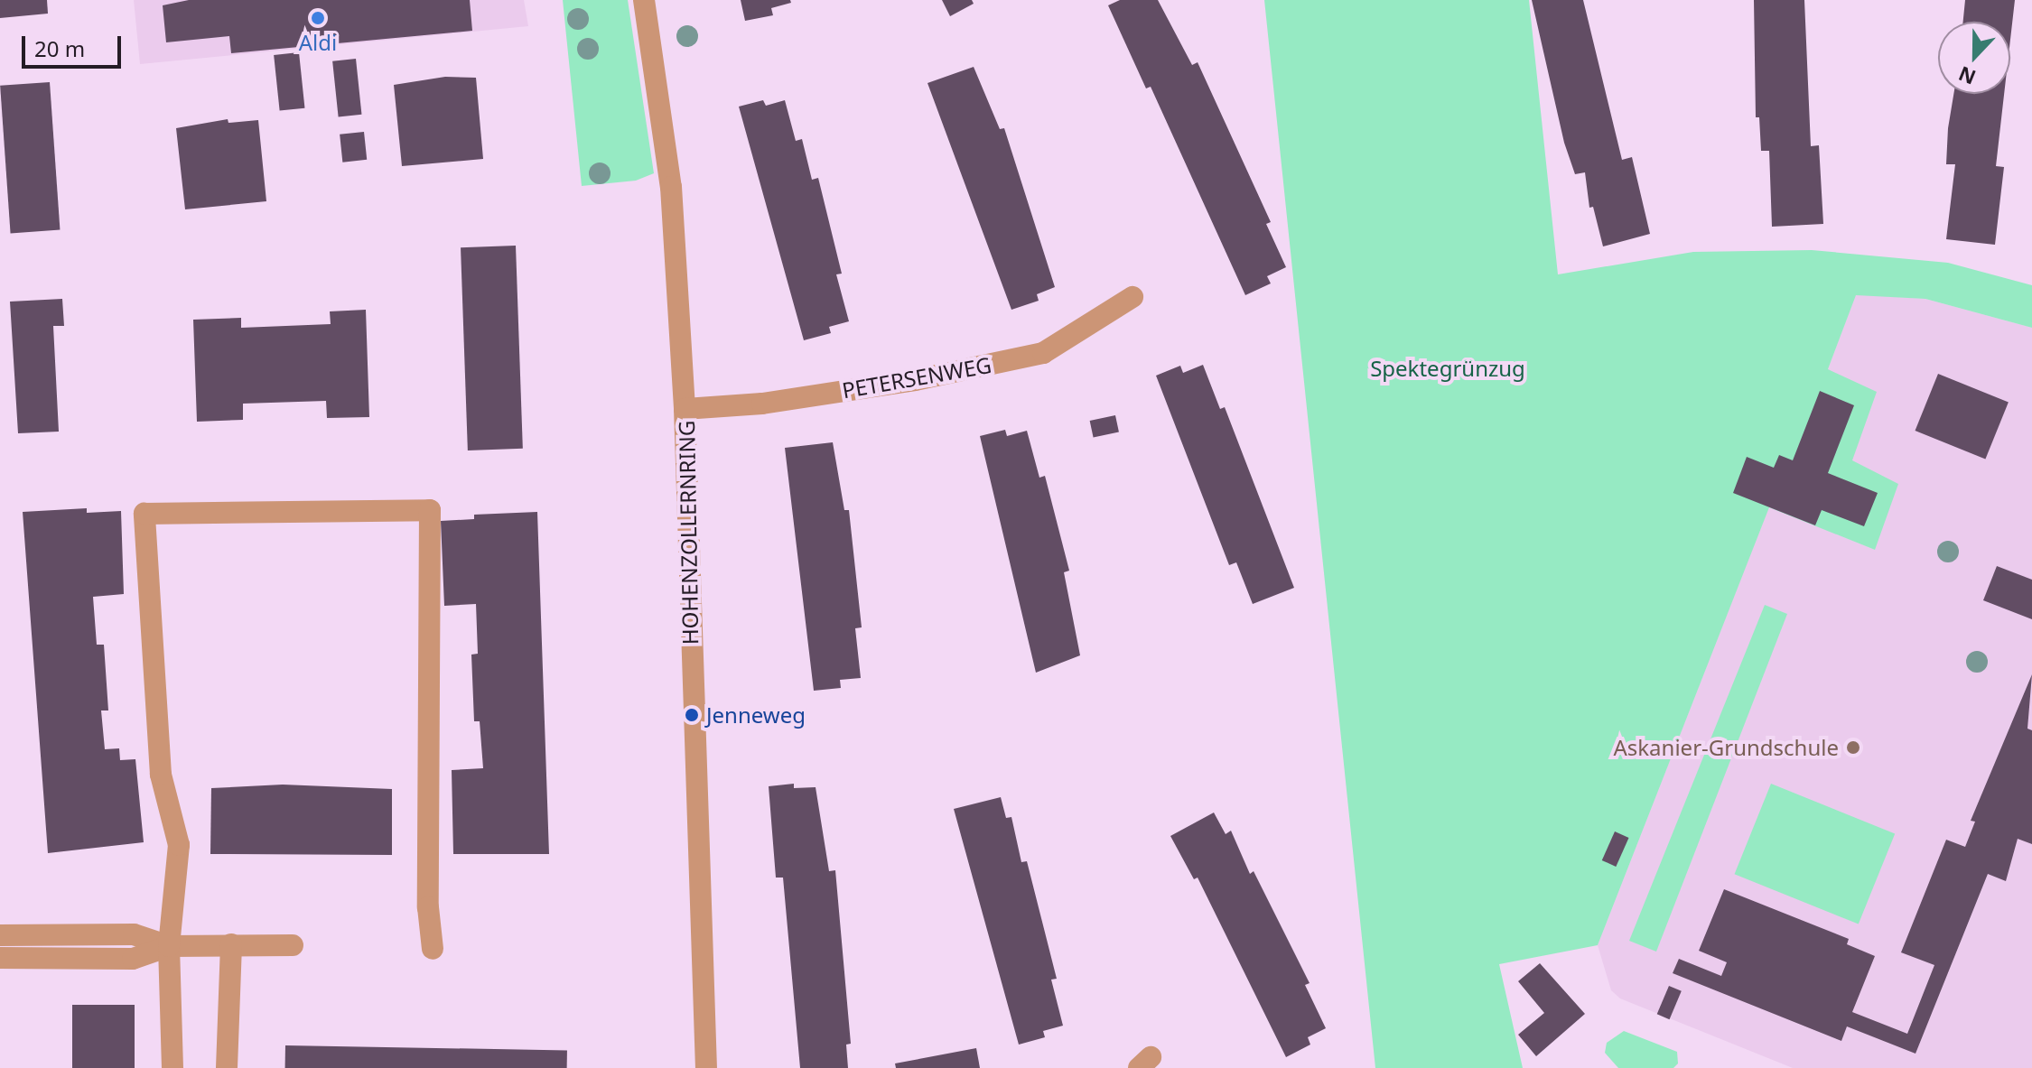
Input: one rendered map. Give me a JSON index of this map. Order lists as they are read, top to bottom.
{
  "streets": {
    "street": ["PETERSENWEG", "HOHENZOLLERNRING"]
  },
  "crossings": [
    ["PETERSENWEG", "HOHENZOLLERNRING"]
  ],
  "parks": ["Spektegrünzug"],
  "places": ["Aldi", "Jenneweg", "Askanier-Grundschule"],
  "scale_bar": "20 m",
  "north": "bottom"
}
